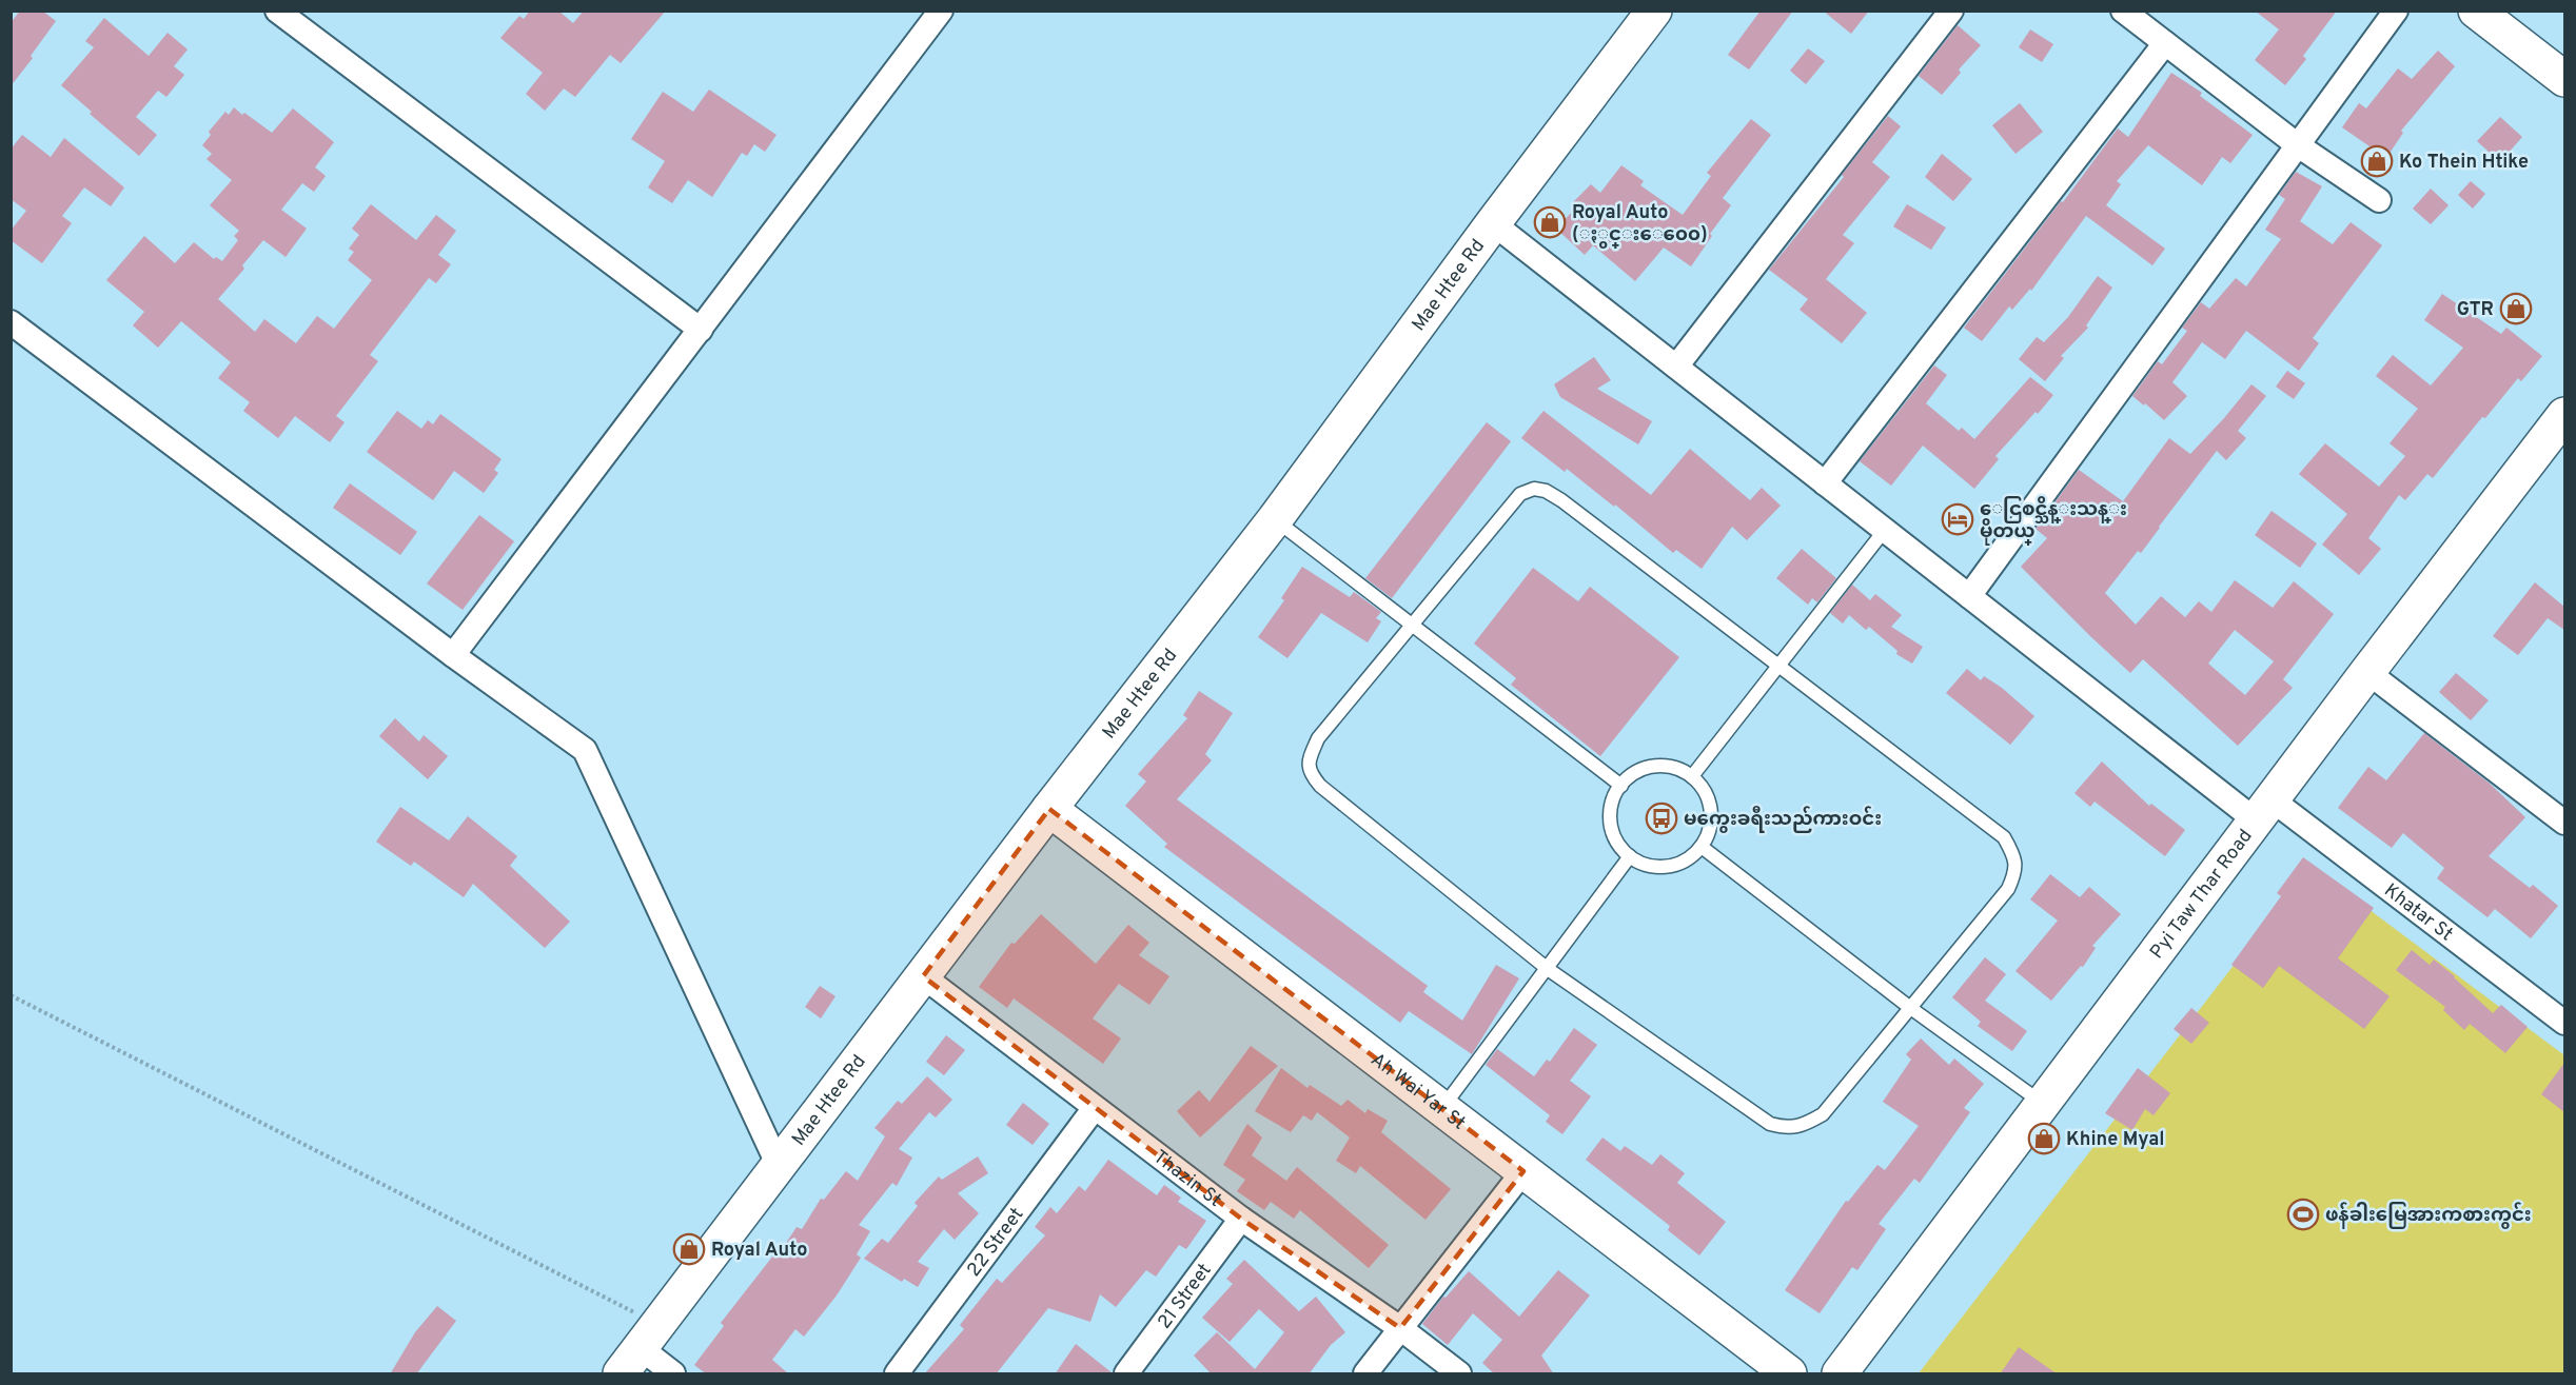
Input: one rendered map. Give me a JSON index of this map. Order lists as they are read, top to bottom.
{
  "streets": {
    "street": [
      "Mae Htee Rd",
      "Pyi Taw Thar Road",
      "Khatar St",
      "Ah Wai Yar St",
      "Thazin St",
      "22 Street",
      "21 Street"
    ]
  },
  "crossings": [
    ["Mae Htee Rd", "Khatar St"],
    ["Mae Htee Rd", "Ah Wai Yar St"],
    ["Mae Htee Rd", "Thazin St"],
    ["Pyi Taw Thar Road", "Khatar St"],
    ["Thazin St", "22 Street"],
    ["Thazin St", "21 Street"]
  ],
  "places": {
    "shop": [
      "Ko Thein Htike",
      "Royal Auto (ႏွင္းေ၀ေ၀)",
      "GTR",
      "Khine Myal",
      "Royal Auto"
    ],
    "hotel": ["ေငြစင္သိန္းသန္း မိုတယ္"],
    "bus stop": ["မကွေးခရီးသည်ကားဝင်း"],
    "sports": ["ဖန်ခါးမြေအားကစားကွင်း"]
  }
}
